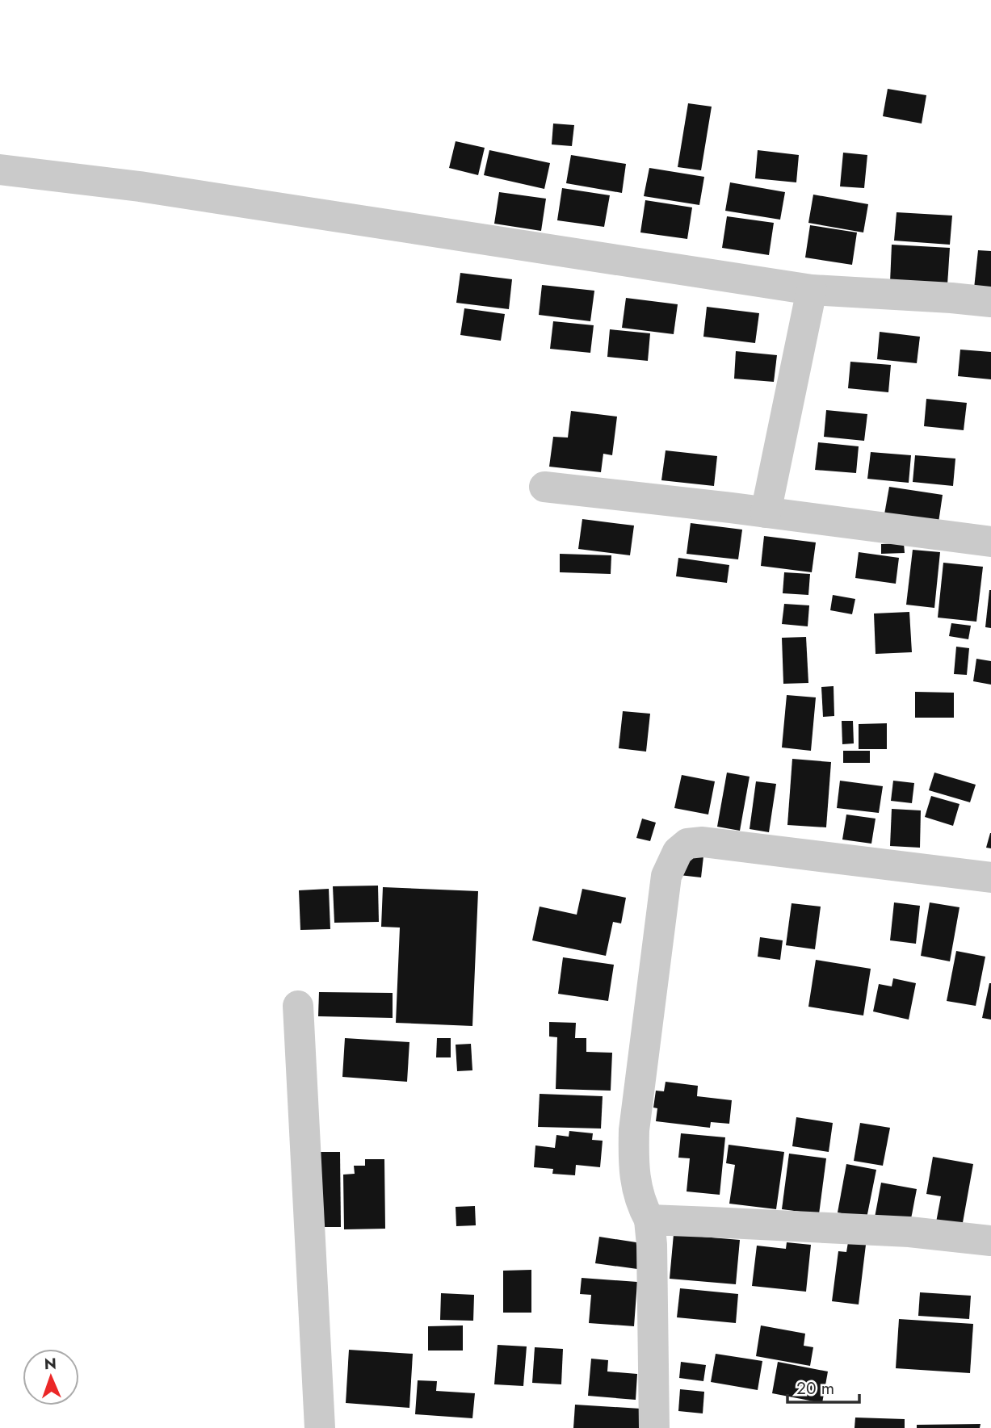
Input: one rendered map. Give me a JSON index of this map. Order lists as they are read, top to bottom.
{
  "scale_bar": "20 m",
  "north": "top"
}
